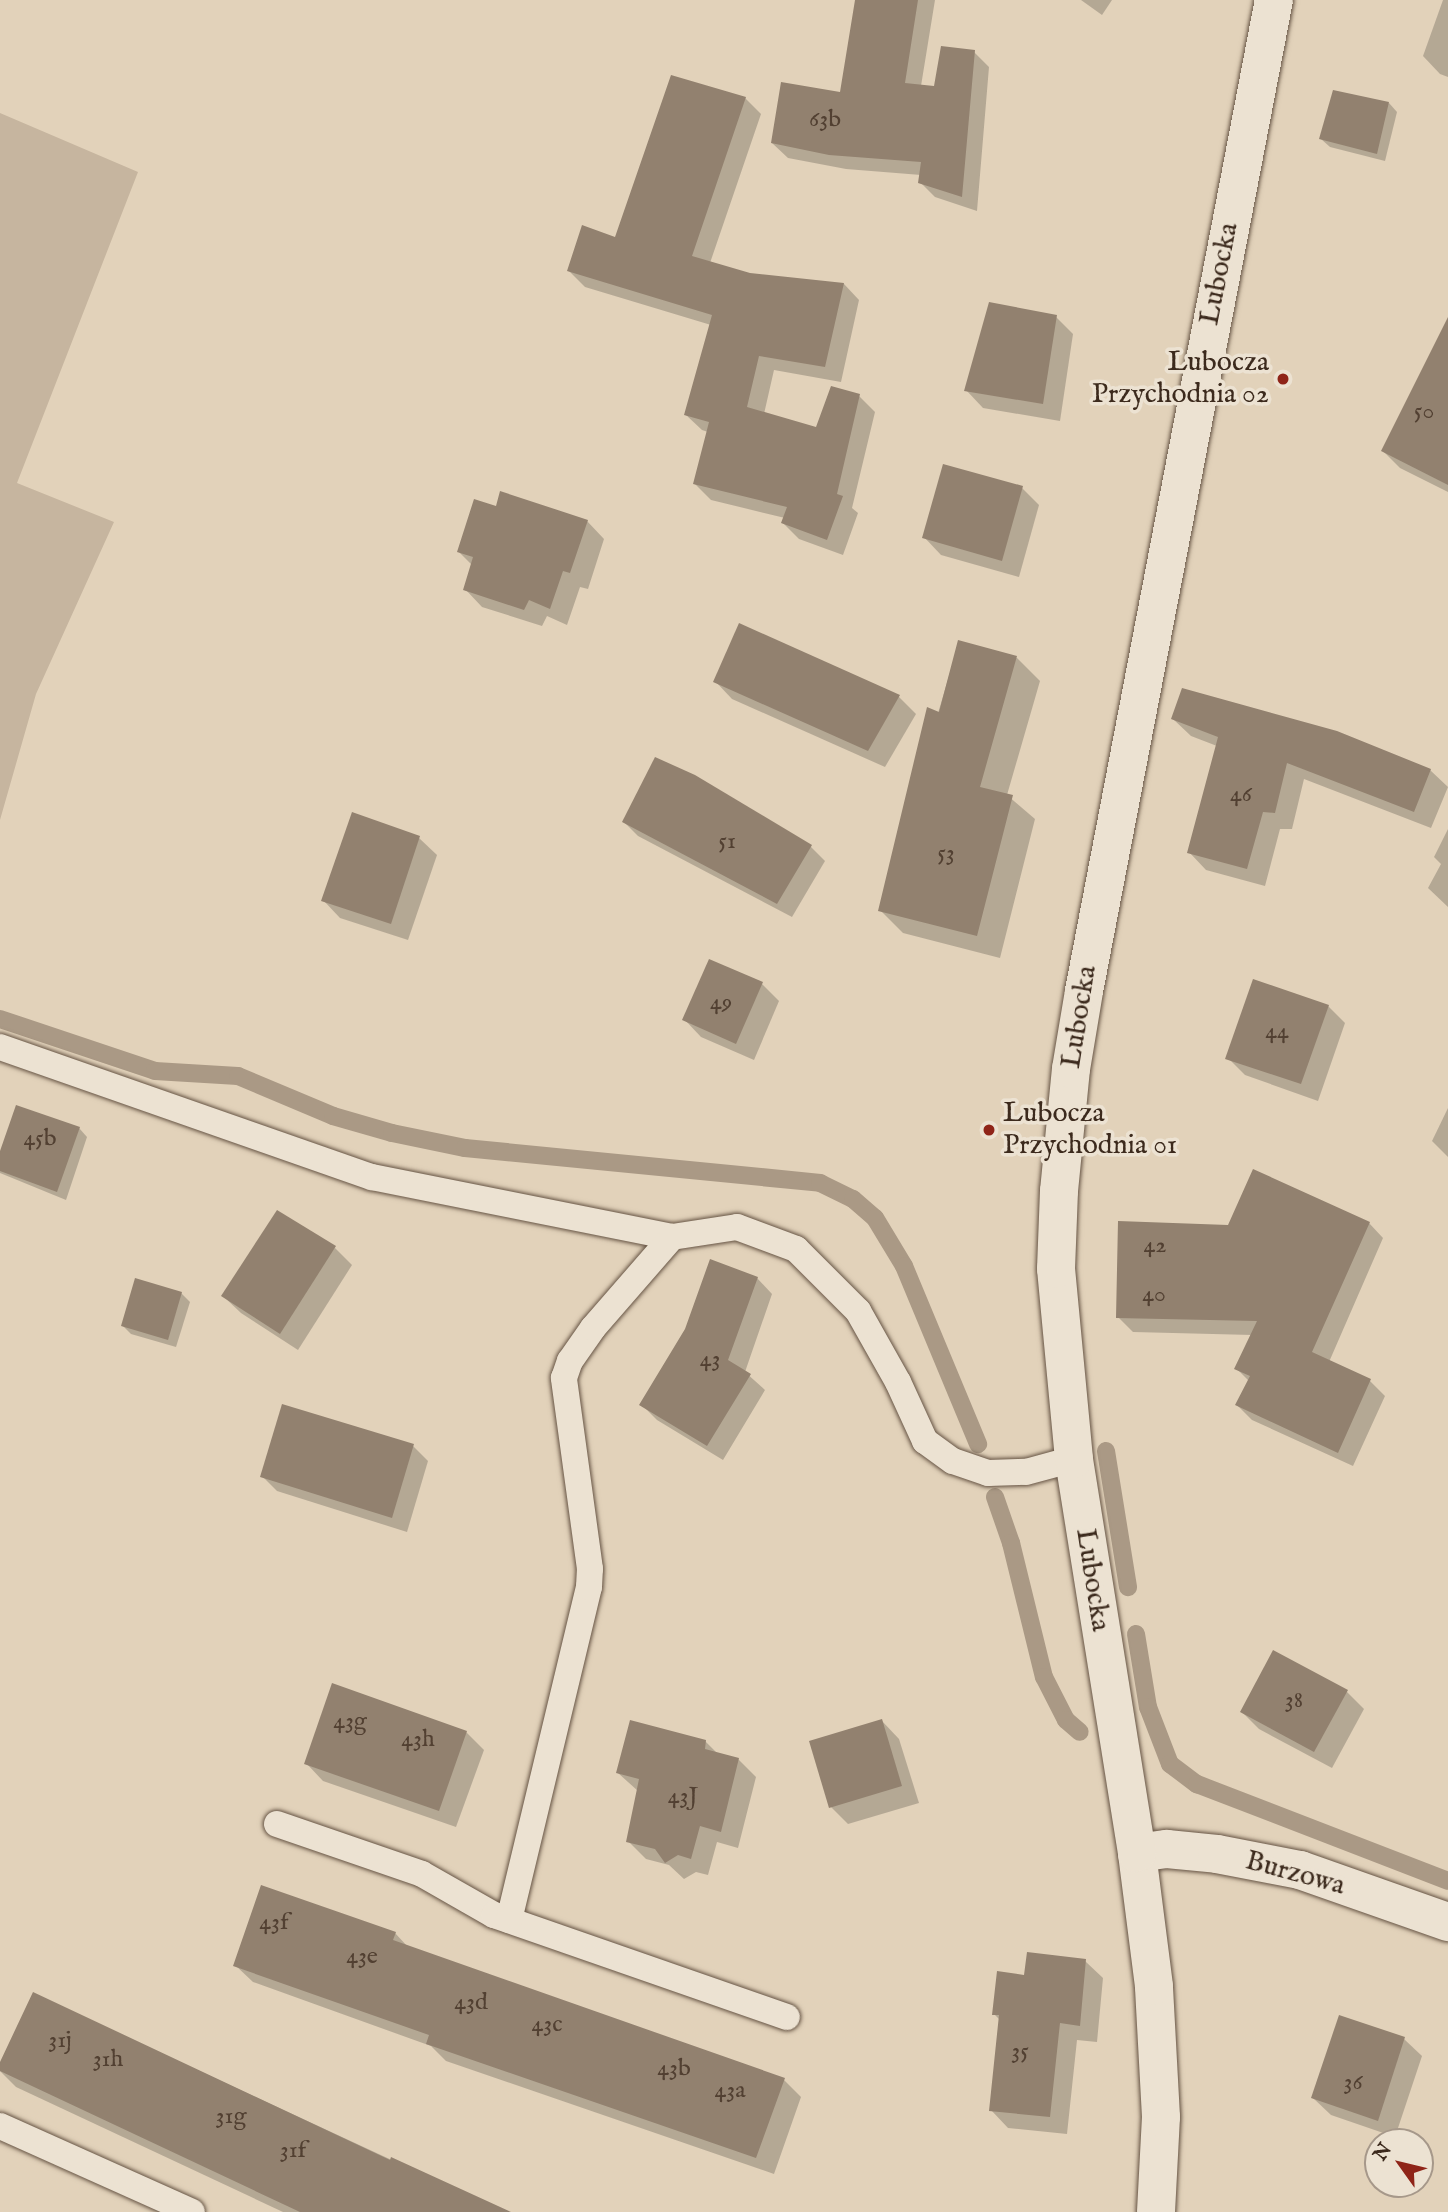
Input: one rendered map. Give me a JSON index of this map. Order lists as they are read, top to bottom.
{
  "streets": {
    "street": ["Lubocka", "Burzowa"]
  },
  "crossings": [
    ["Lubocka", "Burzowa"]
  ],
  "places": ["Lubocza Przychodnia 02", "Lubocza Przychodnia 01"],
  "house_numbers": [
    "63b",
    "50",
    "46",
    "51",
    "53",
    "49",
    "44",
    "45b",
    "42",
    "40",
    "43",
    "38",
    "43g",
    "43h",
    "43J",
    "43f",
    "43e",
    "43d",
    "43c",
    "31j",
    "35",
    "31h",
    "43b",
    "36",
    "43a",
    "31g",
    "31f"
  ],
  "north": "top left"
}
